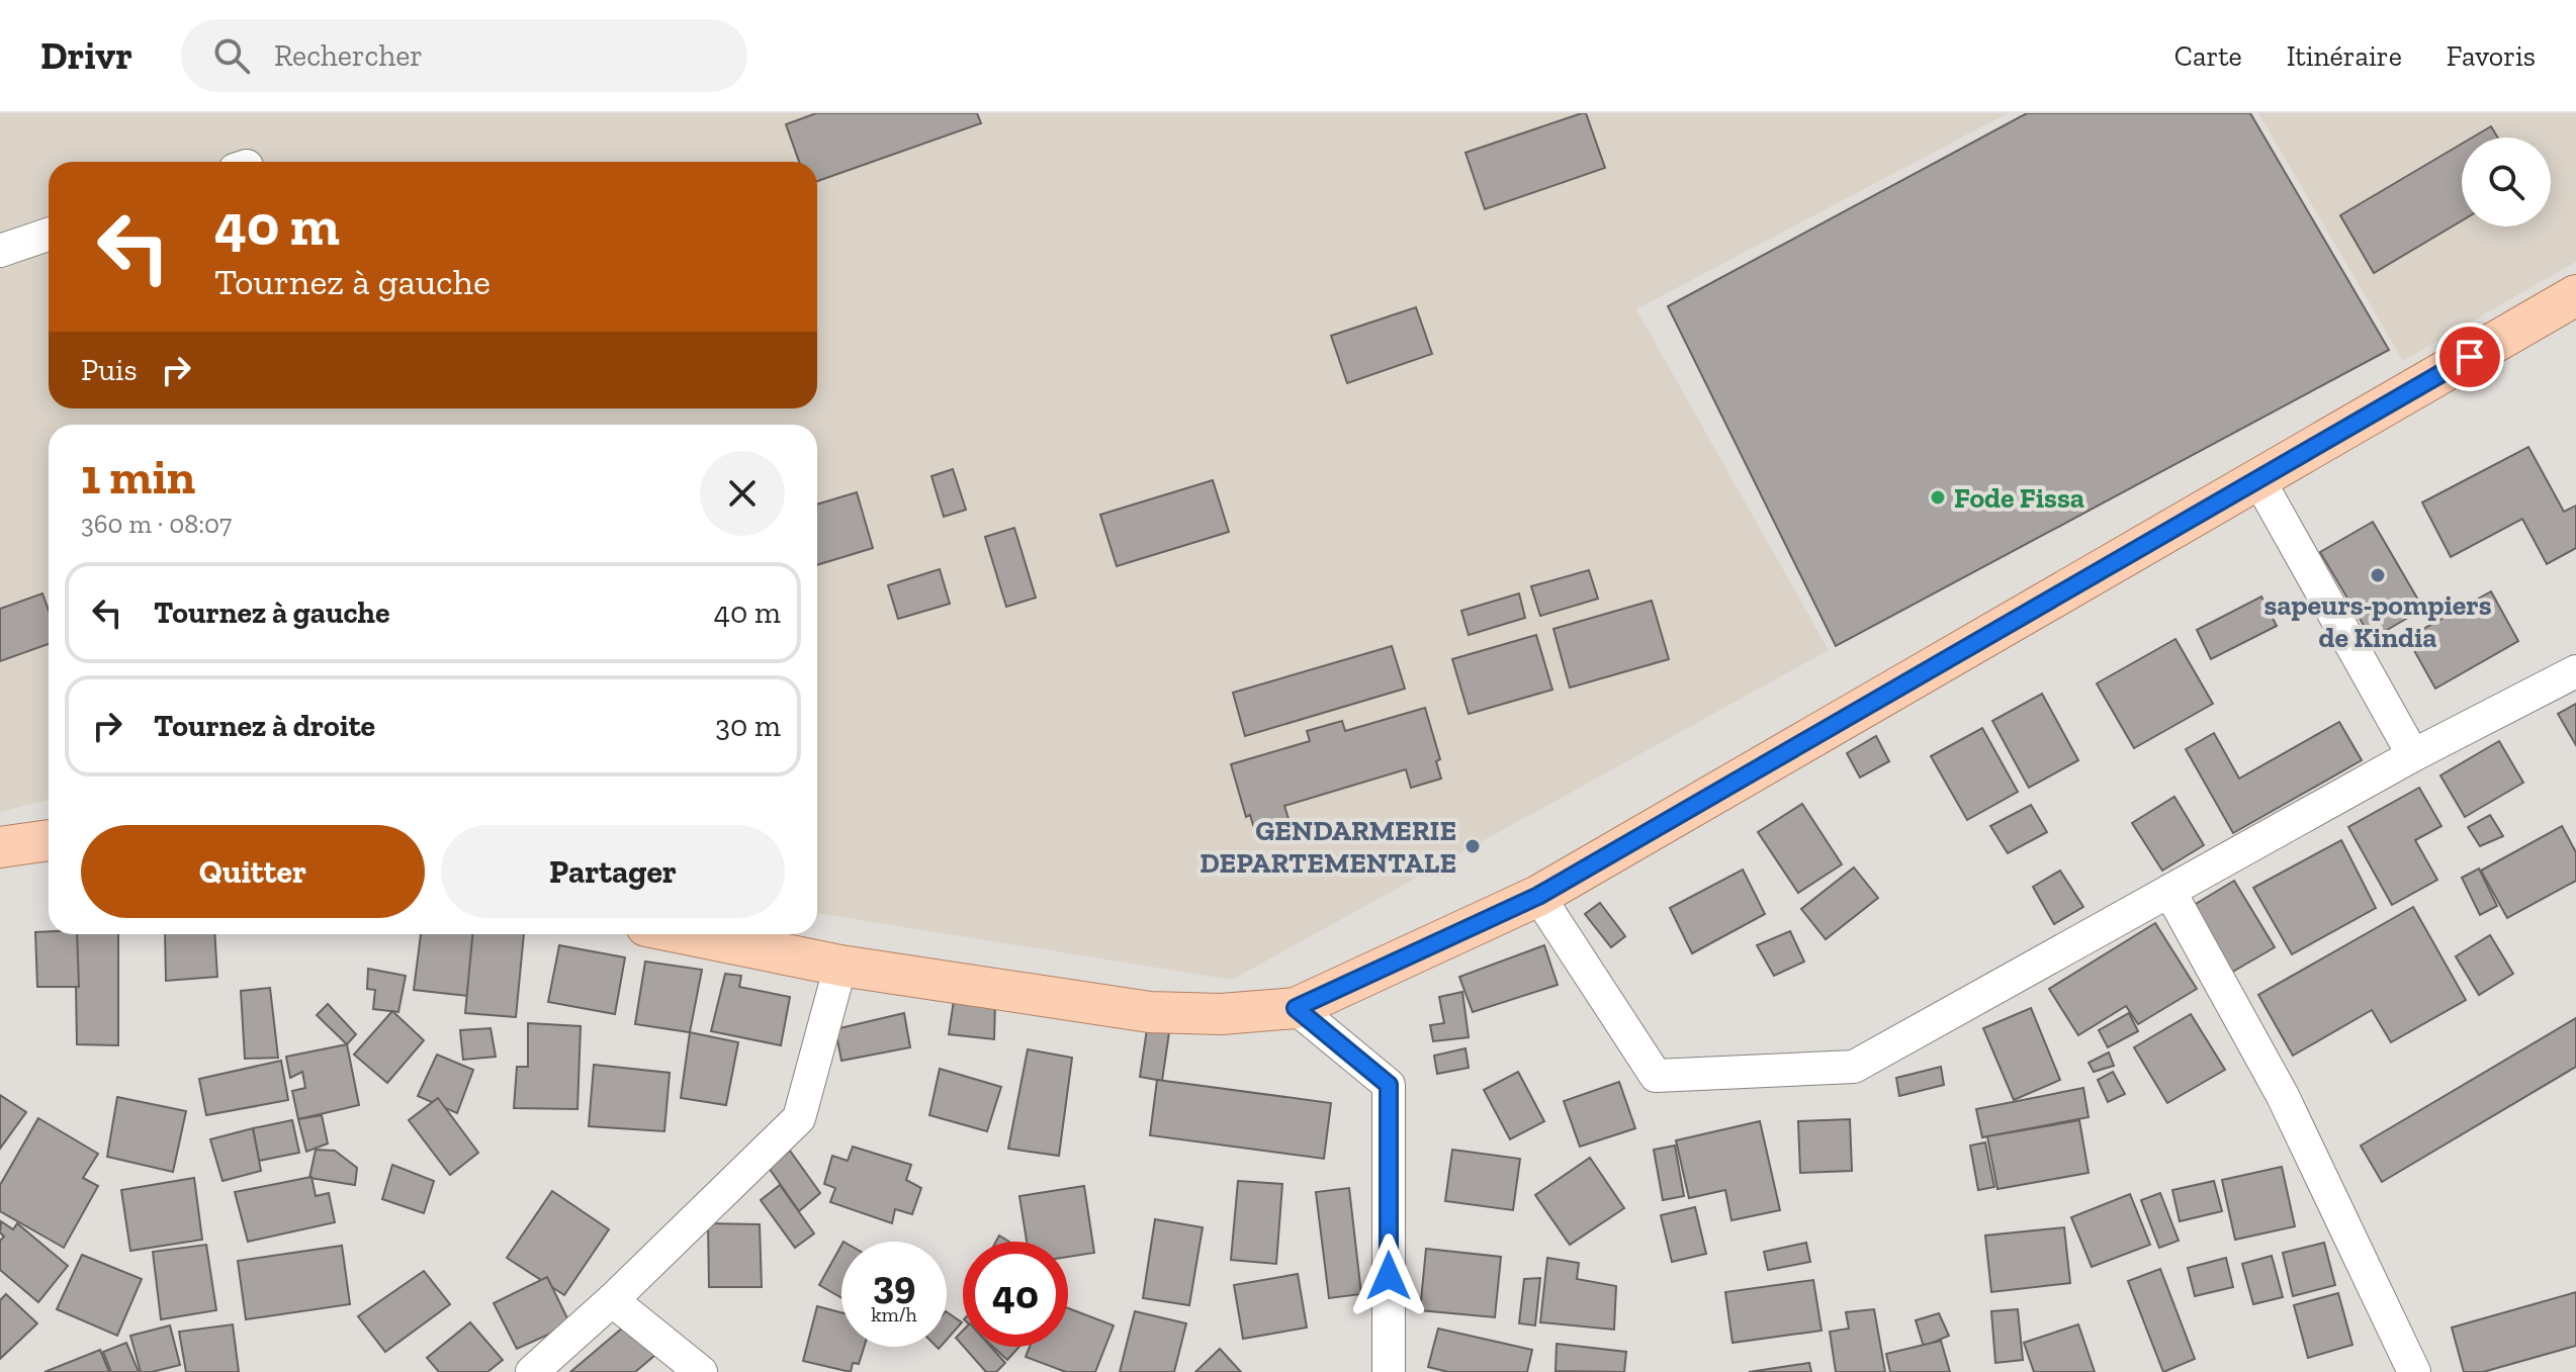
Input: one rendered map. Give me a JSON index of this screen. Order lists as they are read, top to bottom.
{
  "places": ["Fode Fissa", "sapeurs-pompiers de Kindia", "GENDARMERIE DEPARTEMENTALE"],
  "page": {
    "header": "Drivr",
    "search": "Rechercher",
    "nav": ["Carte", "Itinéraire", "Favoris"],
    "turn": ["40 m", "Tournez à gauche"],
    "then": "Puis",
    "heading": ["1 min", "360 m · 08:07"],
    "list": [
      {
        "name": "Tournez à gauche",
        "value": "40 m"
      },
      {
        "name": "Tournez à droite",
        "value": "30 m"
      }
    ],
    "buttons": ["Quitter", "Partager"],
    "speed": "39 km/h",
    "limit": "40"
  }
}
